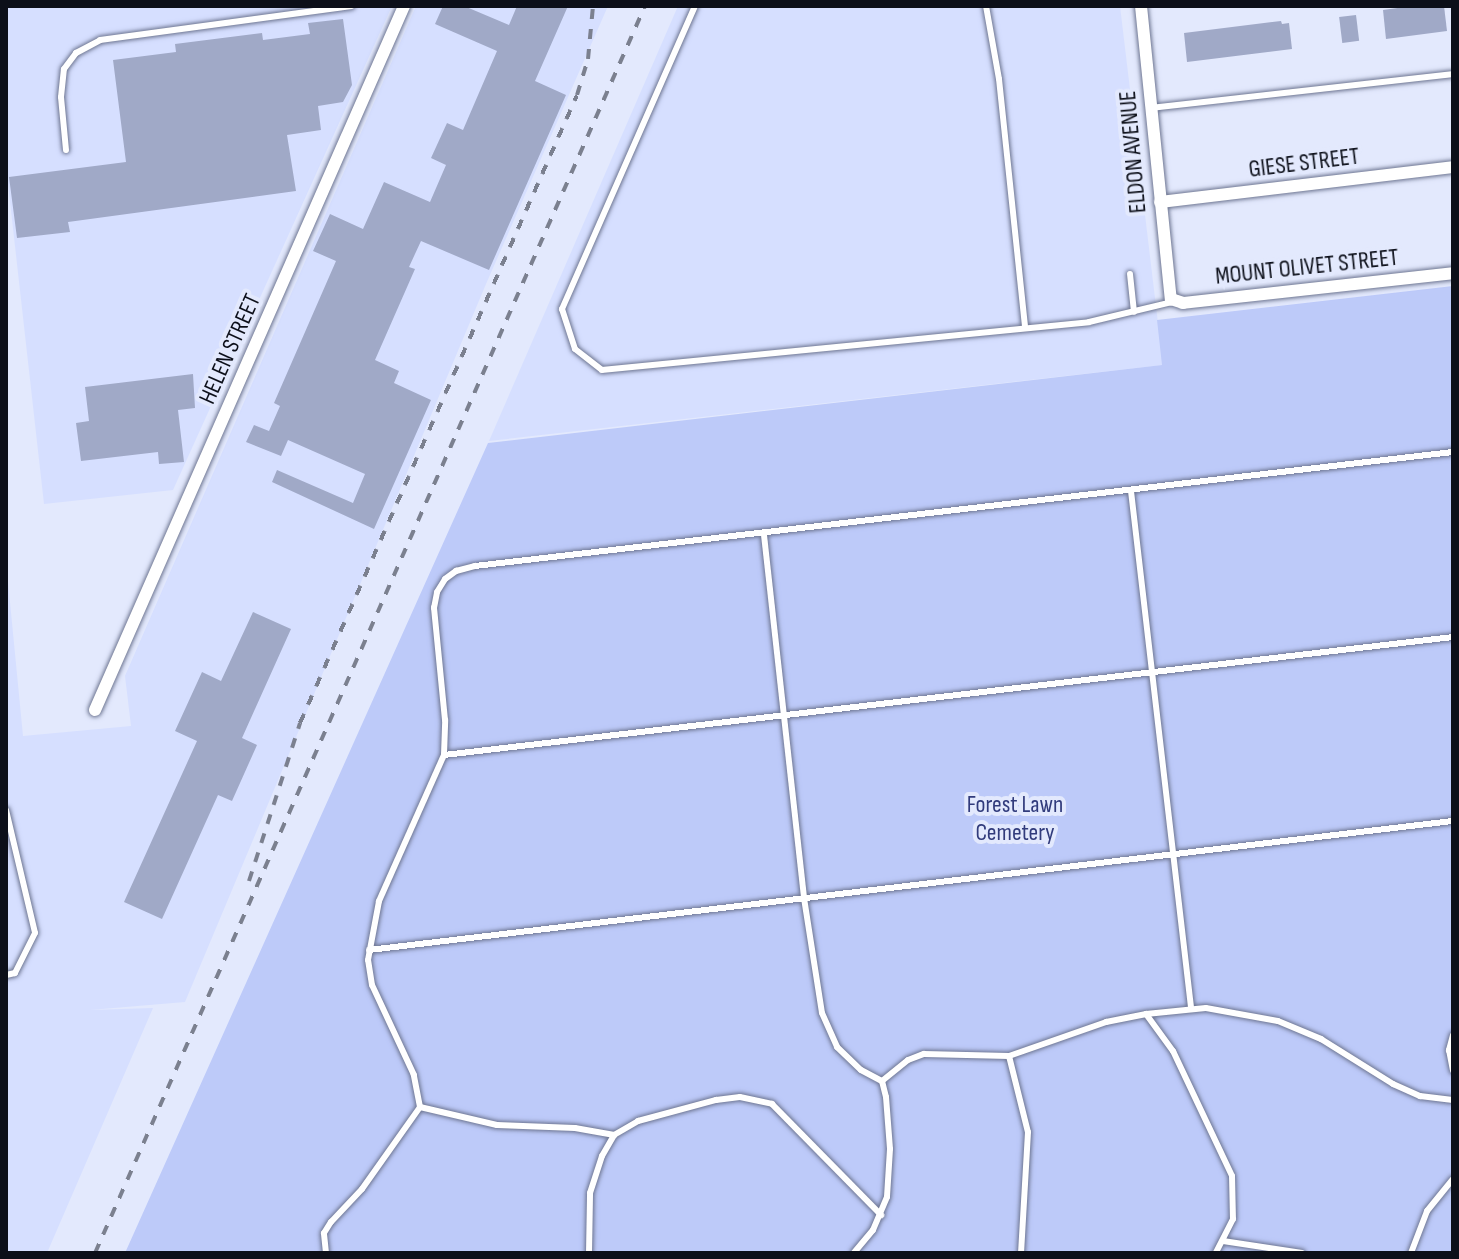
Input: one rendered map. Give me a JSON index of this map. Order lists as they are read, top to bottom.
{
  "streets": {
    "street": [
      "ELDON AVENUE",
      "GIESE STREET",
      "MOUNT OLIVET STREET",
      "HELEN STREET"
    ]
  },
  "crossings": [
    ["ELDON AVENUE", "GIESE STREET"],
    ["ELDON AVENUE", "MOUNT OLIVET STREET"]
  ],
  "parks": ["Forest Lawn Cemetery"]
}
